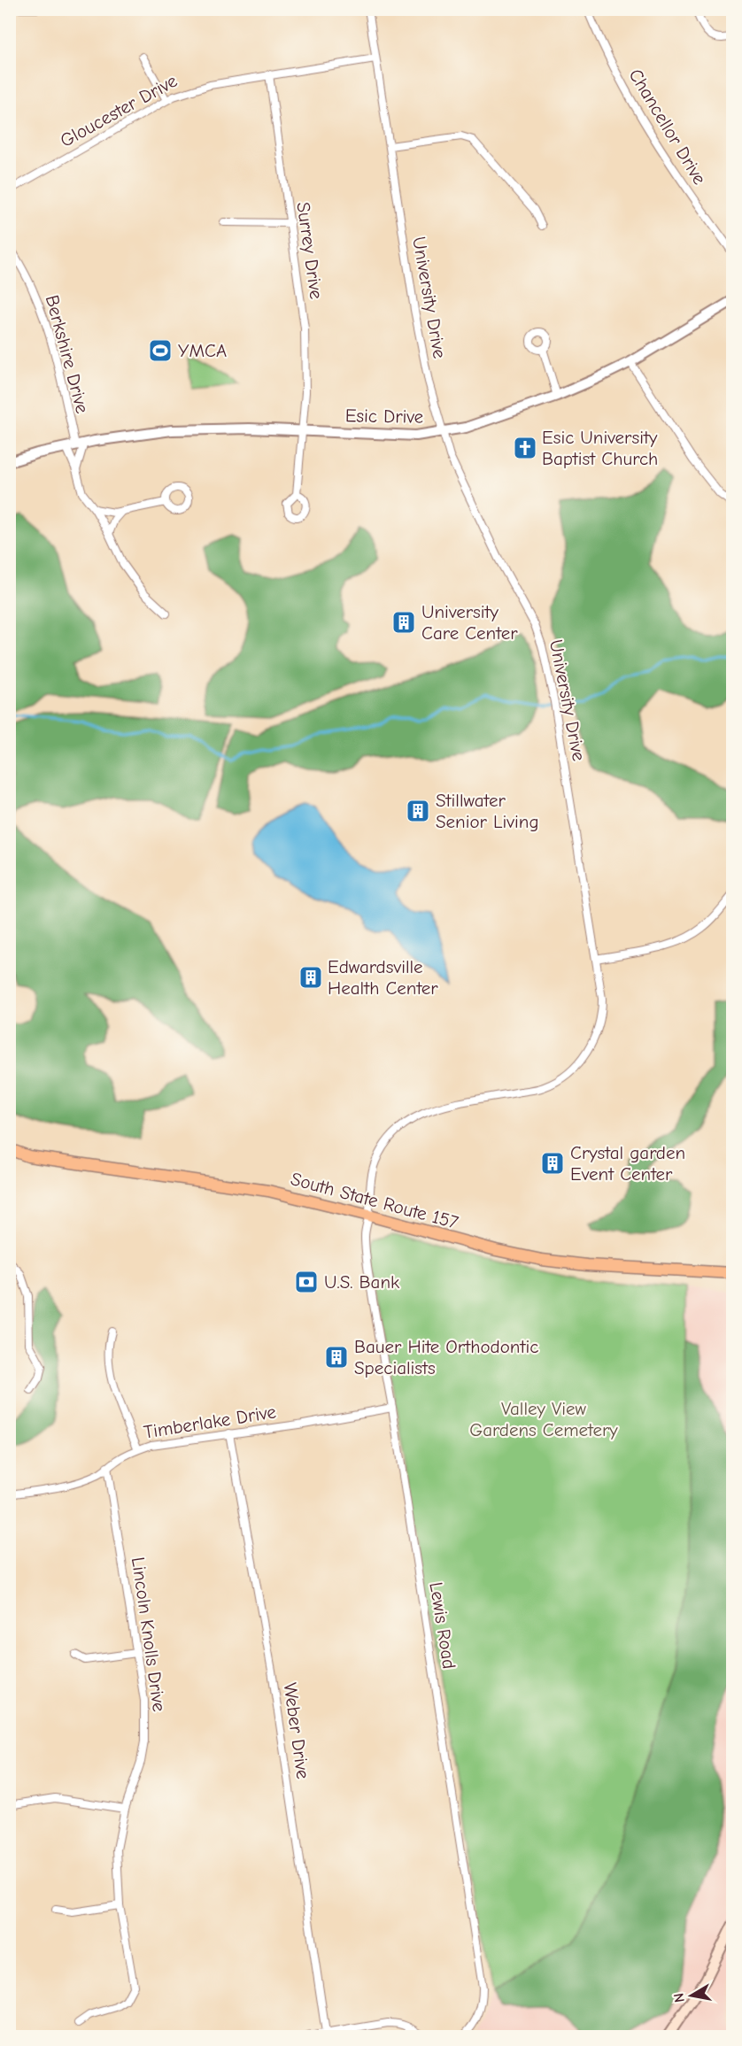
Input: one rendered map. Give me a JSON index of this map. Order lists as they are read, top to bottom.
{
  "streets": {
    "main road": ["South State Route 157"],
    "street": [
      "Gloucester Drive",
      "Chancellor Drive",
      "Surrey Drive",
      "University Drive",
      "Berkshire Drive",
      "Esic Drive",
      "Timberlake Drive",
      "Lewis Road",
      "Lincoln Knolls Drive",
      "Weber Drive"
    ]
  },
  "crossings": [
    ["Gloucester Drive", "Surrey Drive"],
    ["Gloucester Drive", "University Drive"],
    ["Surrey Drive", "Esic Drive"],
    ["University Drive", "Esic Drive"],
    ["University Drive", "South State Route 157"],
    ["University Drive", "Lewis Road"],
    ["Berkshire Drive", "Esic Drive"],
    ["South State Route 157", "Lewis Road"],
    ["Timberlake Drive", "Lewis Road"],
    ["Timberlake Drive", "Lincoln Knolls Drive"],
    ["Timberlake Drive", "Weber Drive"]
  ],
  "parks": ["Valley View Gardens Cemetery"],
  "places": {
    "sports": ["YMCA"],
    "church": ["Esic University Baptist Church"],
    "building": [
      "University Care Center",
      "Stillwater Senior Living",
      "Edwardsville Health Center",
      "Crystal garden Event Center",
      "Bauer Hite Orthodontic Specialists"
    ],
    "bank": ["U.S. Bank"]
  },
  "north": "left"
}
